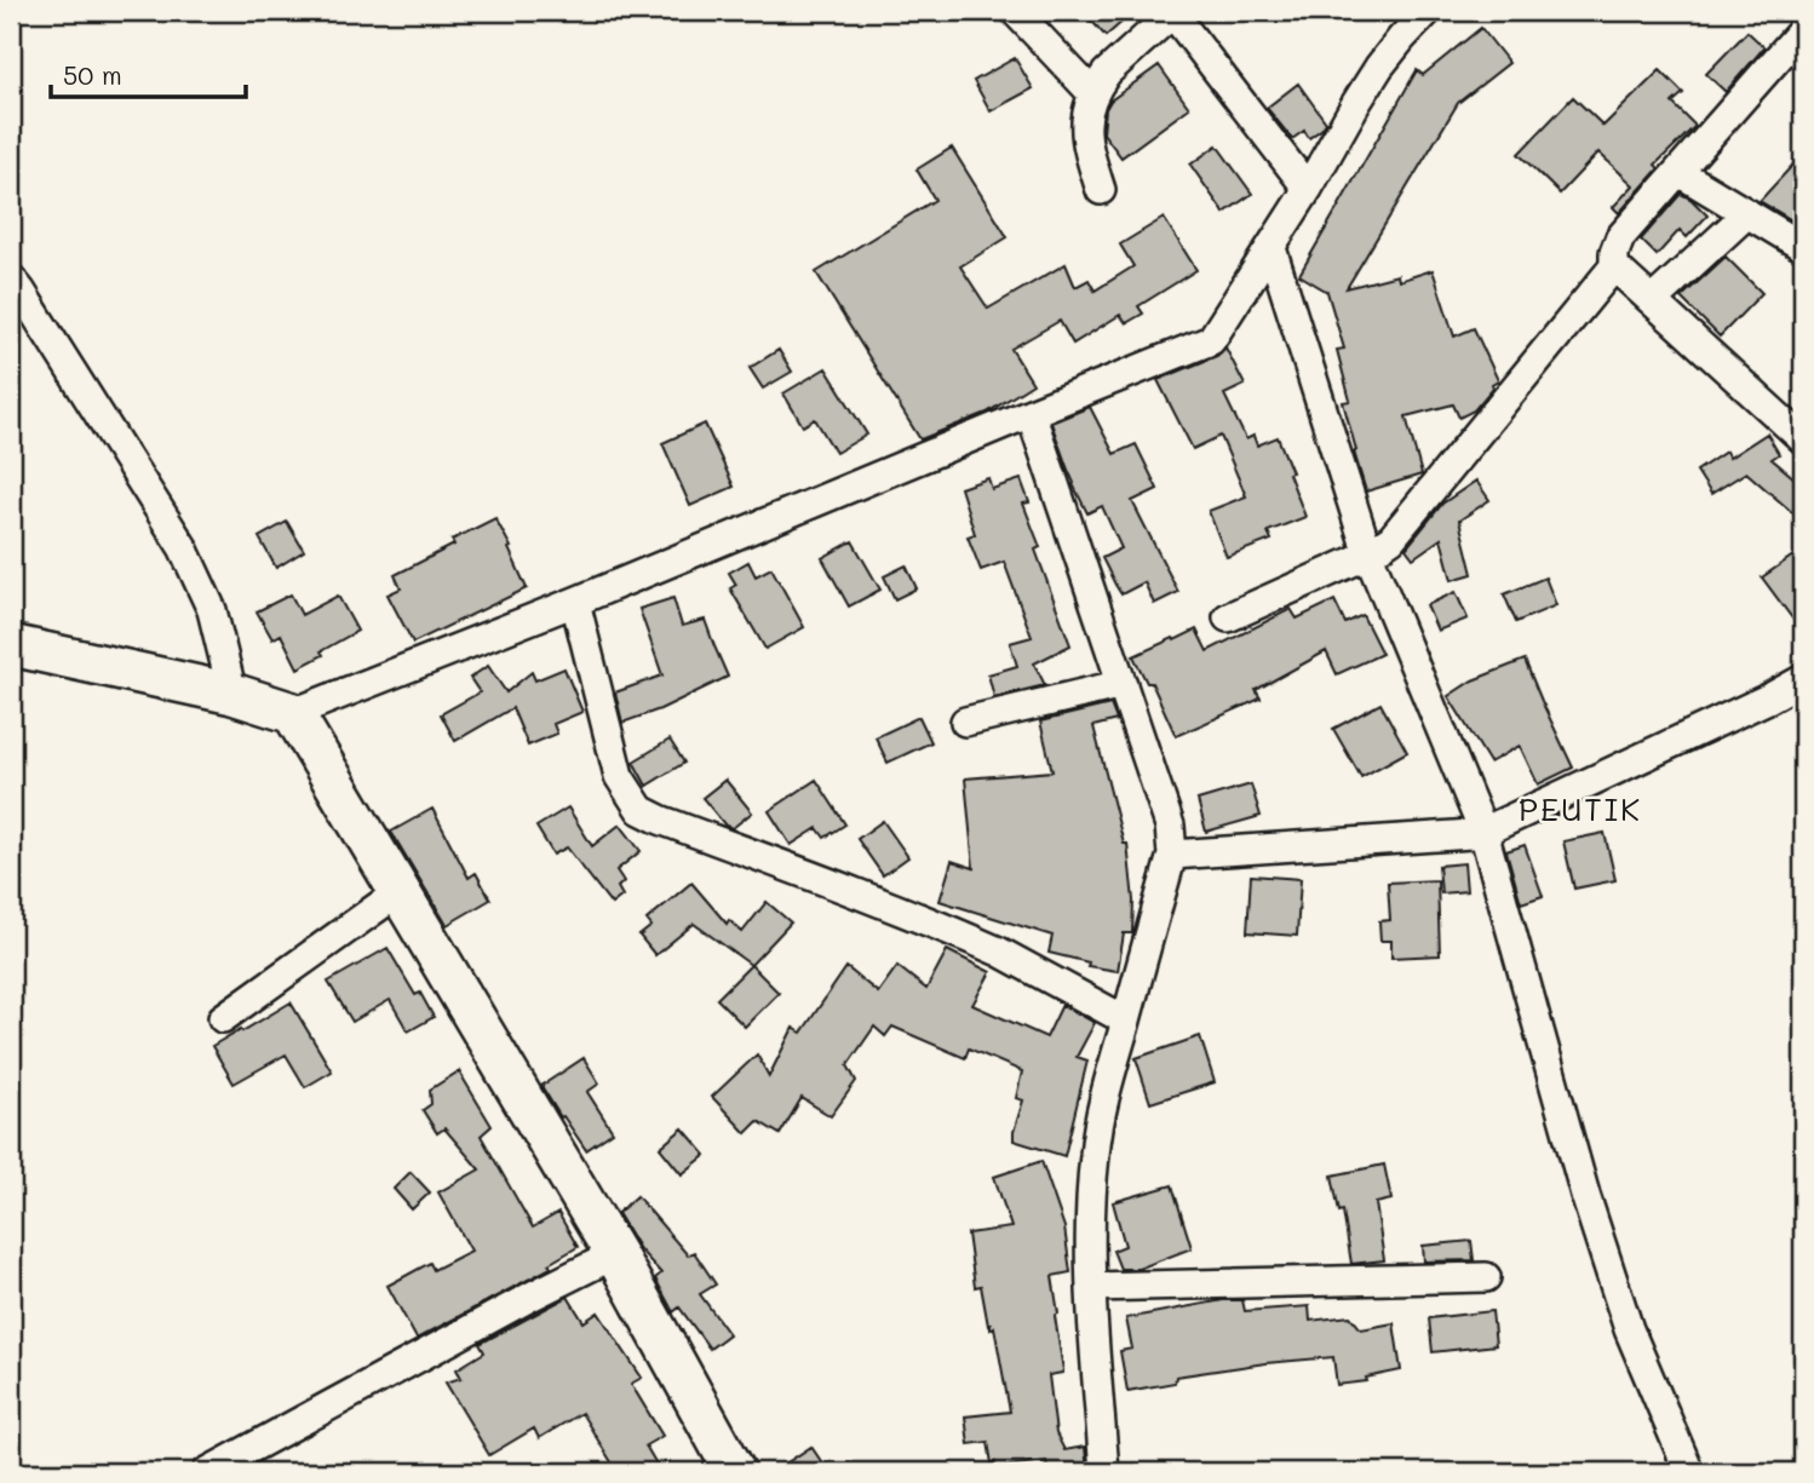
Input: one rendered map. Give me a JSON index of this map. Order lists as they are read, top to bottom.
{
  "districts": ["PEUTIK"],
  "scale_bar": "50 m"
}
